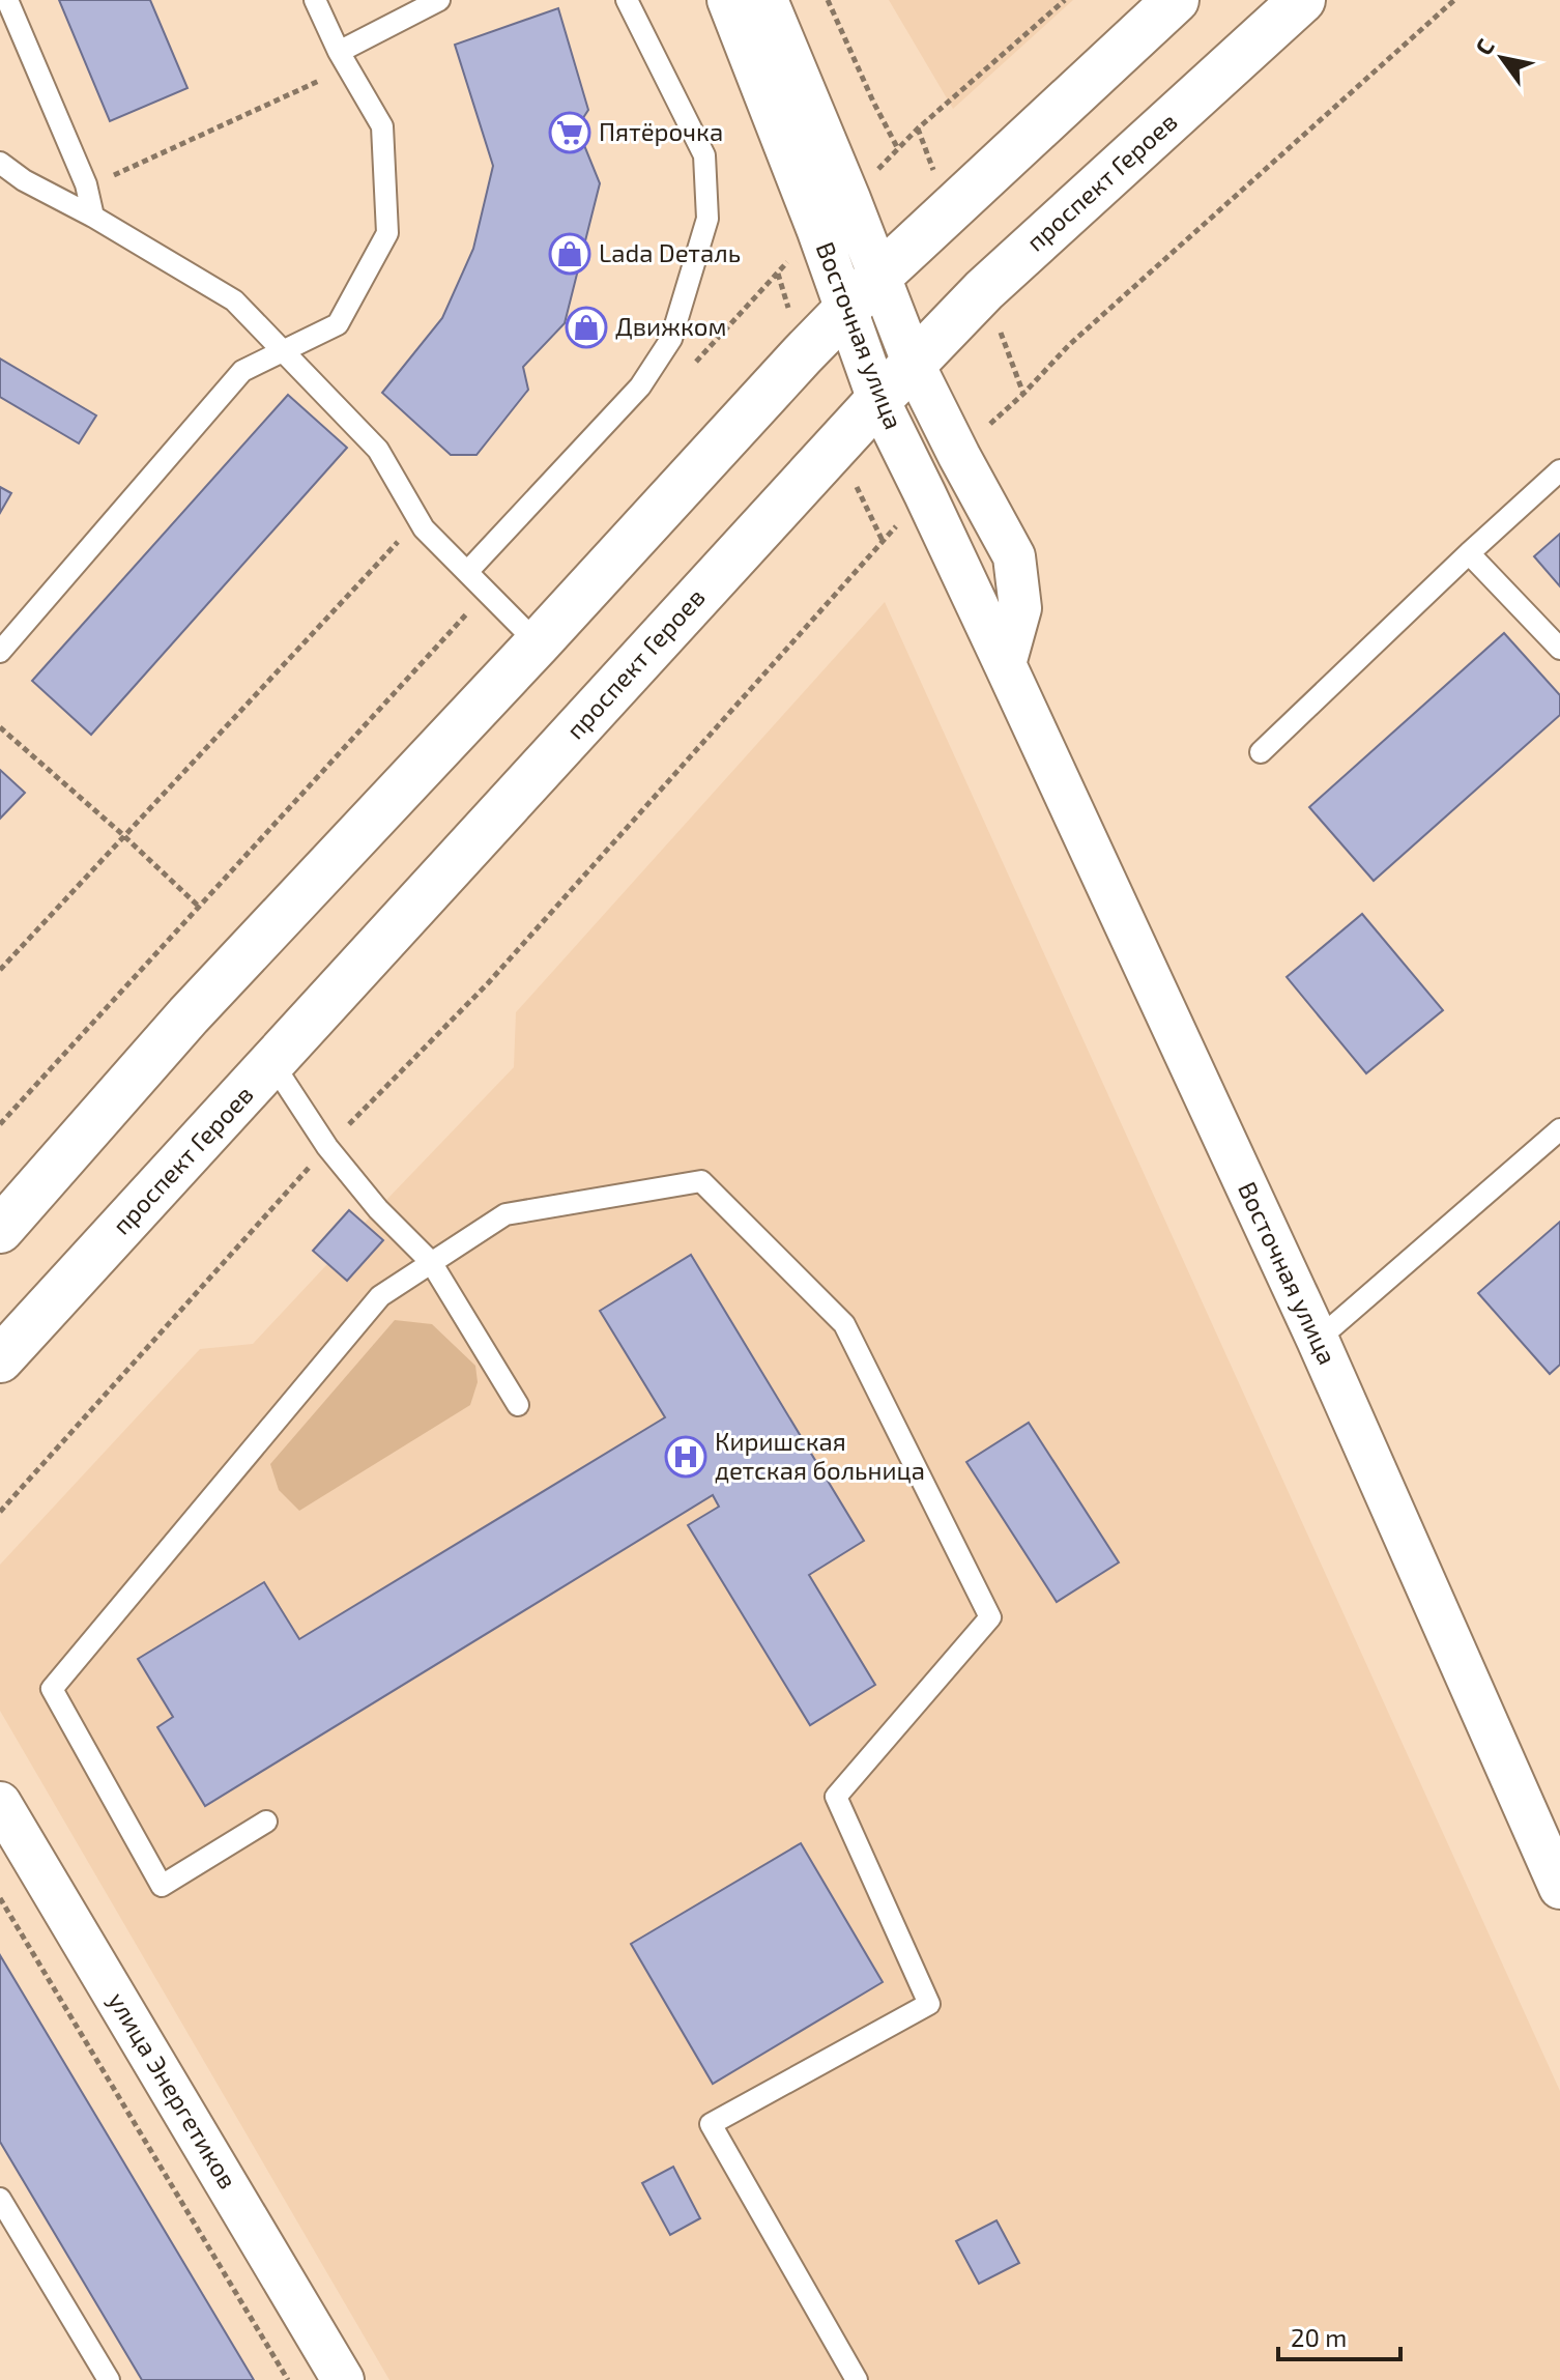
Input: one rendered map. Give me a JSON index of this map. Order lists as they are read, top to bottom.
{
  "streets": {
    "main road": ["проспект Героев"],
    "street": ["Восточная улица", "улица Энергетиков"]
  },
  "crossings": [
    ["проспект Героев", "Восточная улица"]
  ],
  "places": {
    "supermarket": ["Пятёрочка"],
    "shop": ["Lada Dеталь", "Движком"],
    "hospital": ["Киришская детская больница"]
  },
  "scale_bar": "20 m",
  "north": "top left"
}
